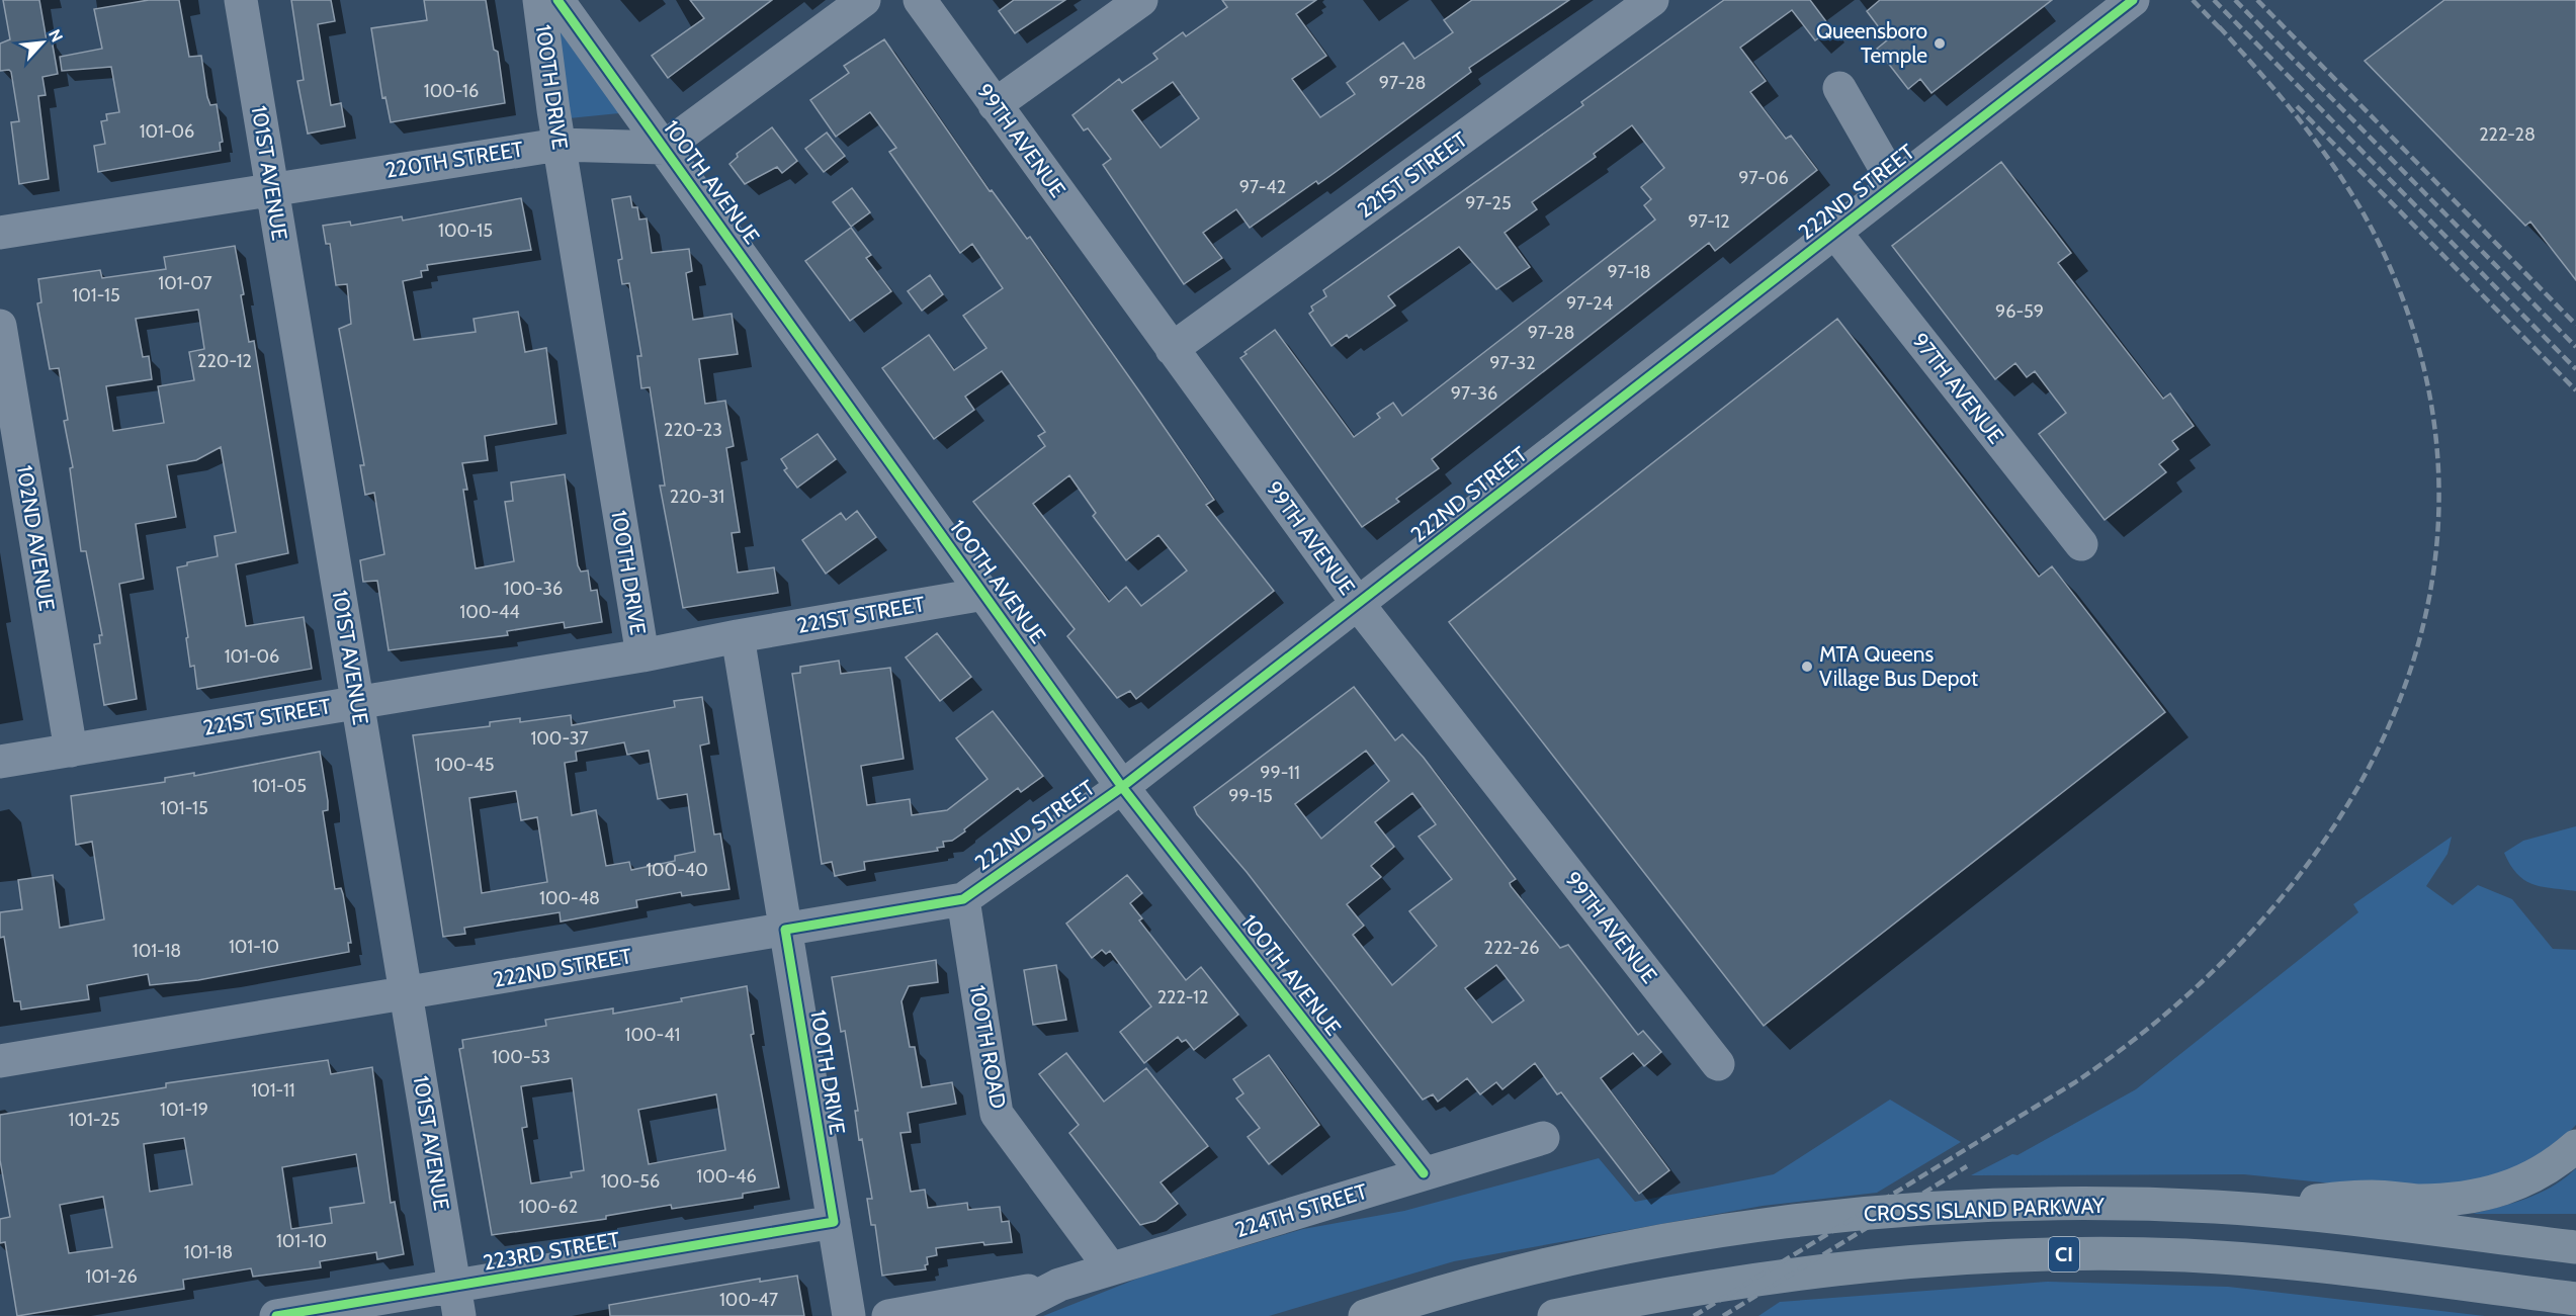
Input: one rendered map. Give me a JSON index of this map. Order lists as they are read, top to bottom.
{
  "streets": {
    "highway": ["CROSS ISLAND PARKWAY", "CI"],
    "street": [
      "100TH DRIVE",
      "99TH AVENUE",
      "220TH STREET",
      "101ST AVENUE",
      "221ST STREET",
      "100TH AVENUE",
      "222ND STREET",
      "97TH AVENUE",
      "102ND AVENUE",
      "100TH ROAD",
      "224TH STREET",
      "223RD STREET"
    ]
  },
  "crossings": [
    ["100TH DRIVE", "220TH STREET"],
    ["100TH DRIVE", "221ST STREET"],
    ["100TH DRIVE", "222ND STREET"],
    ["100TH DRIVE", "223RD STREET"],
    ["99TH AVENUE", "221ST STREET"],
    ["99TH AVENUE", "222ND STREET"],
    ["220TH STREET", "101ST AVENUE"],
    ["220TH STREET", "100TH AVENUE"],
    ["101ST AVENUE", "221ST STREET"],
    ["101ST AVENUE", "222ND STREET"],
    ["101ST AVENUE", "223RD STREET"],
    ["221ST STREET", "100TH AVENUE"],
    ["221ST STREET", "102ND AVENUE"],
    ["100TH AVENUE", "222ND STREET"],
    ["100TH AVENUE", "224TH STREET"],
    ["222ND STREET", "97TH AVENUE"],
    ["222ND STREET", "100TH ROAD"],
    ["100TH ROAD", "224TH STREET"]
  ],
  "places": ["Queensboro Temple", "MTA Queens Village Bus Depot"],
  "house_numbers": [
    "97-28",
    "100-16",
    "101-06",
    "222-28",
    "97-06",
    "97-42",
    "97-25",
    "97-12",
    "100-15",
    "97-18",
    "101-07",
    "101-15",
    "97-24",
    "96-59",
    "97-28",
    "220-12",
    "97-32",
    "97-36",
    "220-23",
    "220-31",
    "100-36",
    "100-44",
    "101-06",
    "100-37",
    "100-45",
    "99-11",
    "101-05",
    "99-15",
    "101-15",
    "100-40",
    "100-48",
    "101-10",
    "222-26",
    "101-18",
    "222-12",
    "100-41",
    "100-53",
    "101-11",
    "101-19",
    "101-25",
    "100-46",
    "100-56",
    "100-62",
    "101-10",
    "101-18",
    "101-26",
    "100-47"
  ],
  "north": "top right"
}
